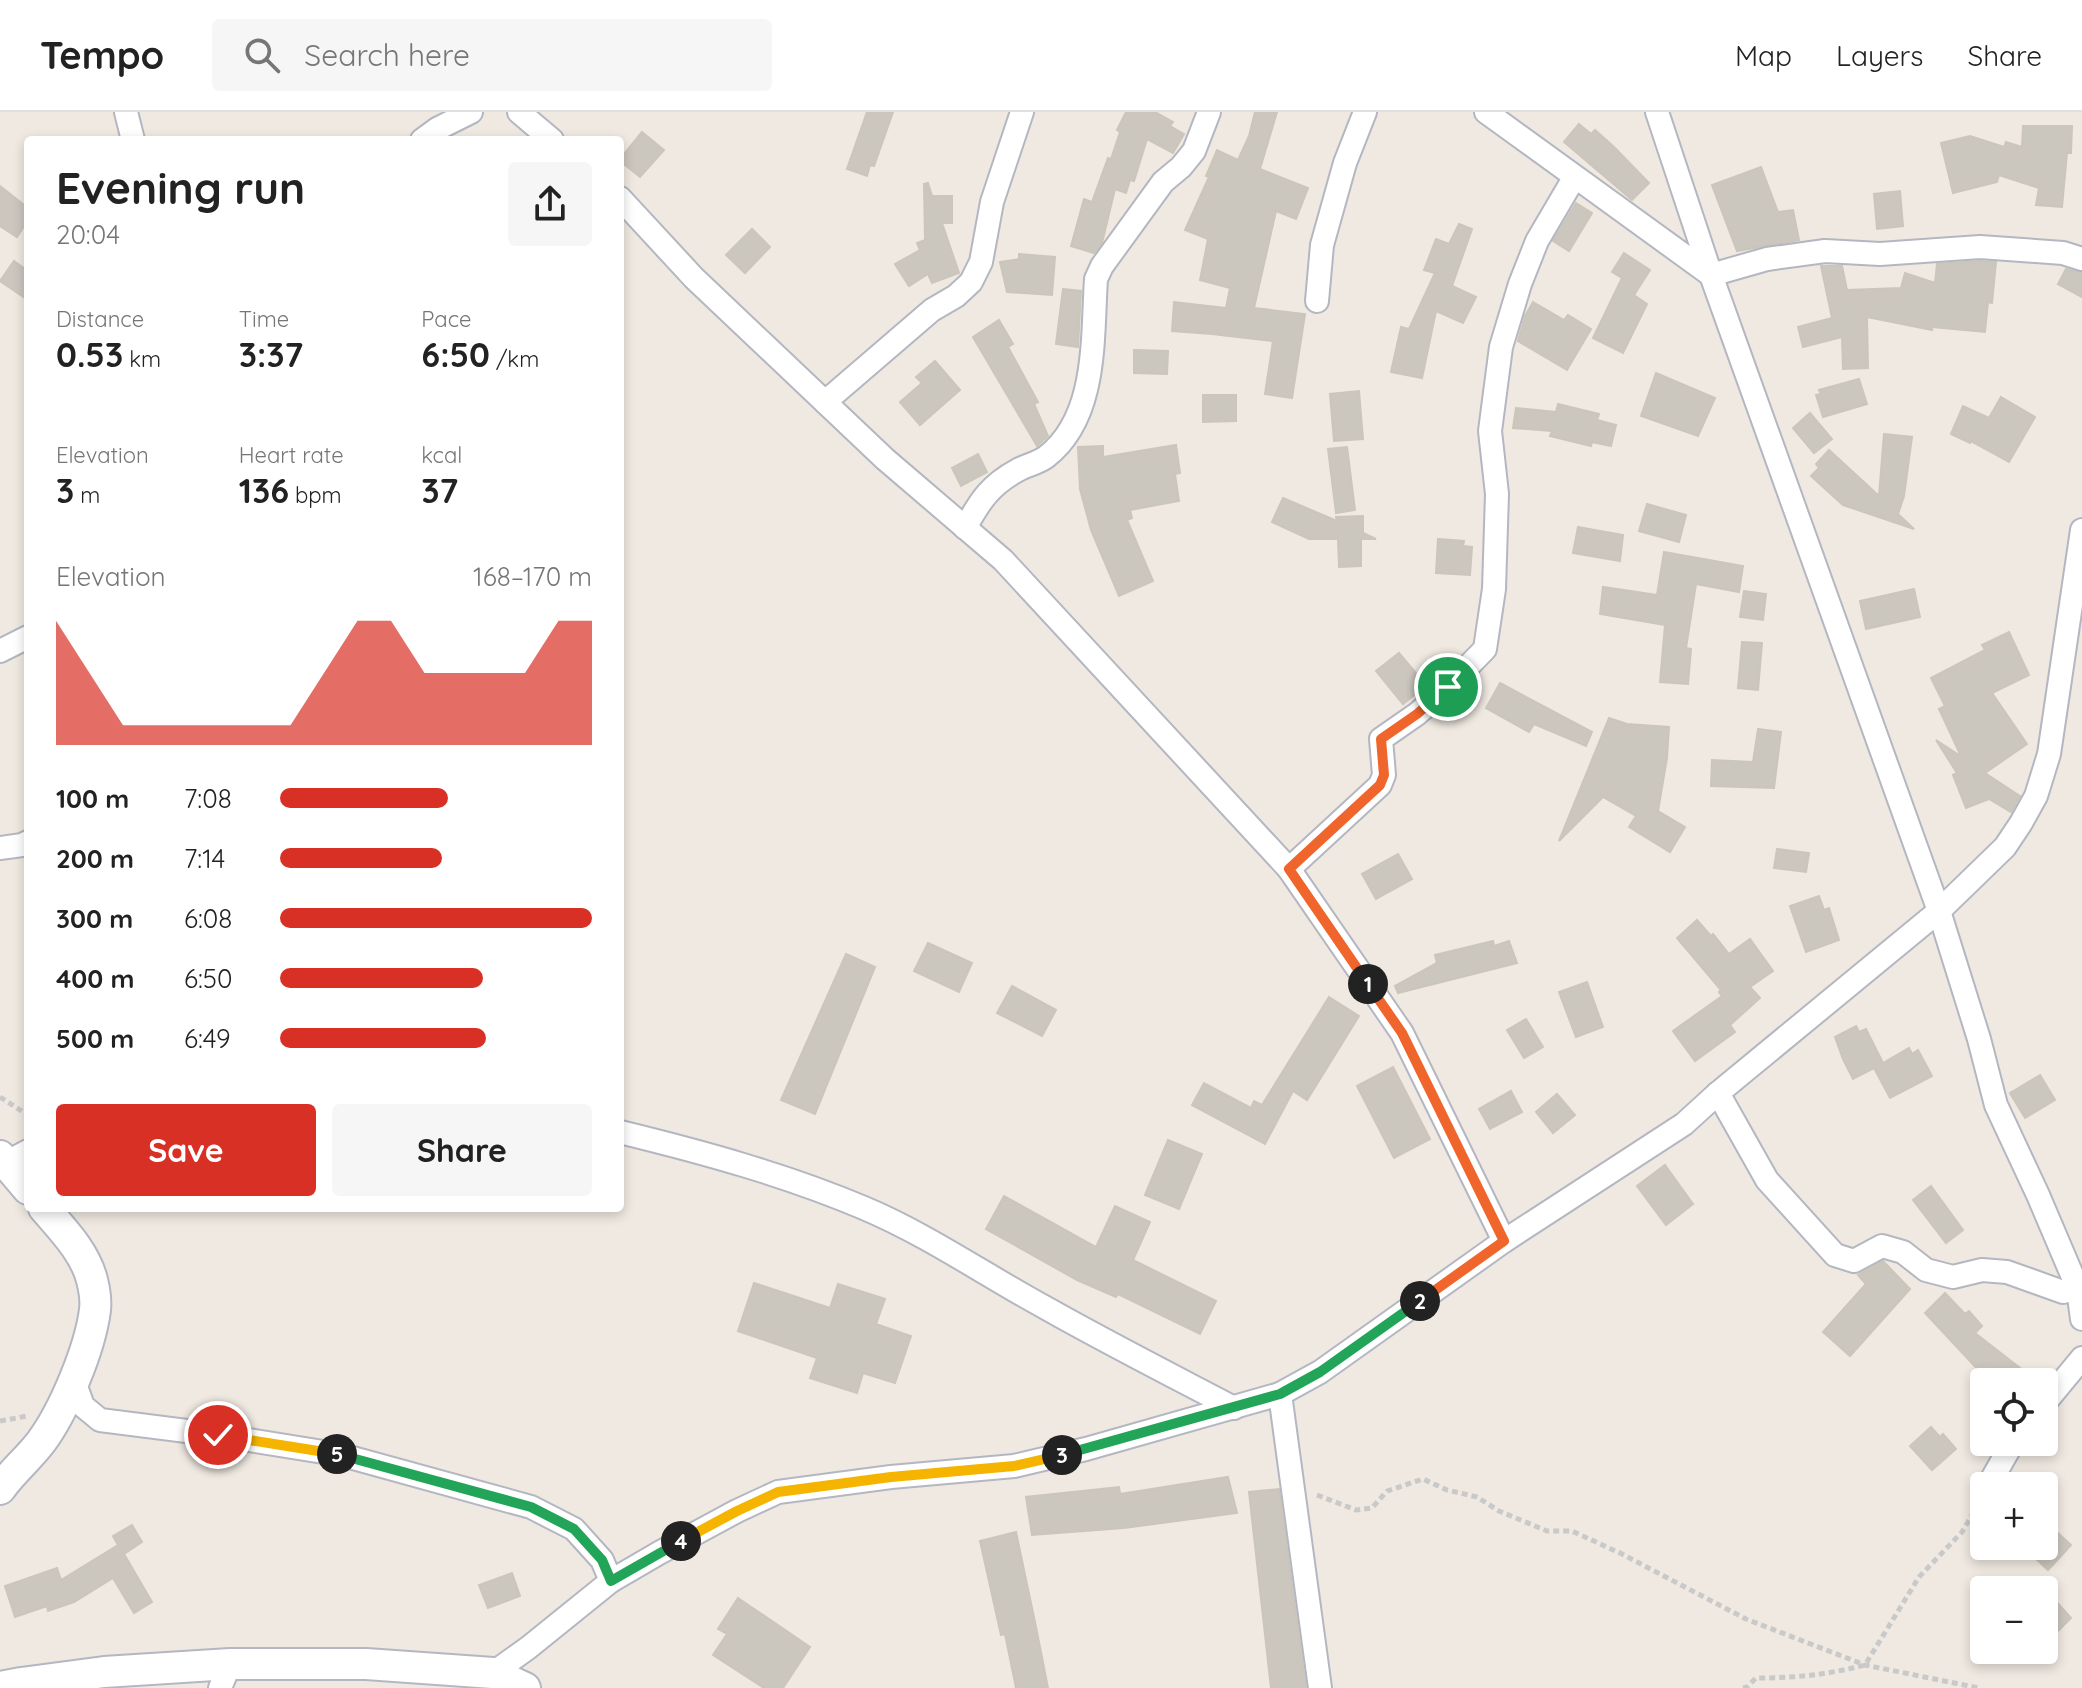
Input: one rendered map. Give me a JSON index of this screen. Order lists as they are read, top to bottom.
{
  "page": {
    "header": "Tempo",
    "search": "Search here",
    "nav": ["Map", "Layers", "Share"],
    "heading": ["Evening run", "20:04"],
    "stats": [
      ["Distance", "0.53 km"],
      ["Time", "3:37"],
      ["Pace", "6:50 /km"],
      ["Elevation", "3 m"],
      ["Heart rate", "136 bpm"],
      ["kcal", "37"]
    ],
    "chart": ["Elevation", "168–170 m"],
    "list": [
      {
        "name": "100 m",
        "note": "7:08"
      },
      {
        "name": "200 m",
        "note": "7:14"
      },
      {
        "name": "300 m",
        "note": "6:08"
      },
      {
        "name": "400 m",
        "note": "6:50"
      },
      {
        "name": "500 m",
        "note": "6:49"
      }
    ],
    "pins": [
      "1",
      "2",
      "5",
      "3",
      "4"
    ],
    "buttons": ["Save", "Share"],
    "map_buttons": ["+", "−"]
  }
}
